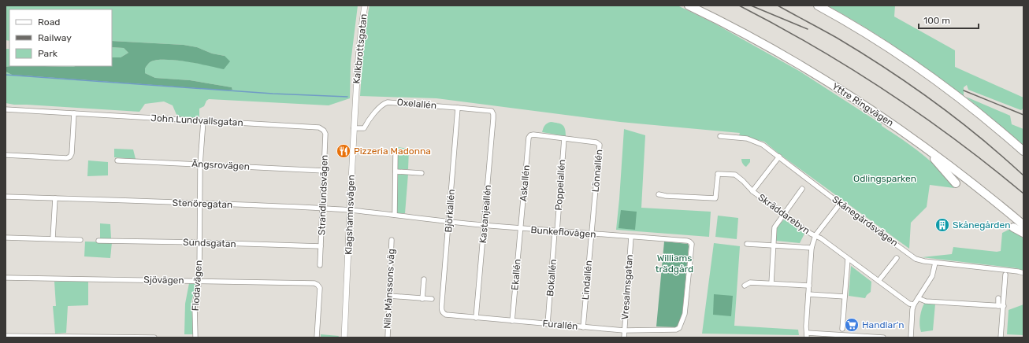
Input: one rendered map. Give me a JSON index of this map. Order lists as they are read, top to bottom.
{
  "streets": {
    "highway": ["Yttre Ringvägen"],
    "street": [
      "Kalkbrottsgatan",
      "Oxelallén",
      "John Lundvallsgatan",
      "Ängsrovägen",
      "Lönnallén",
      "Askallén",
      "Poppelallén",
      "Strandlundsvägen",
      "Stenöregatan",
      "Björkallén",
      "Kastanjeallén",
      "Skräddarebyn",
      "Klagshamnsvägen",
      "Skånegårdsvägen",
      "Bunkeflovägen",
      "Sundsgatan",
      "Ekallén",
      "Bokallén",
      "Sjövägen",
      "Lindallén",
      "Flodavägen",
      "Vresalmsgatan",
      "Nils Månssons väg",
      "Furallén"
    ]
  },
  "crossings": [
    ["Kalkbrottsgatan", "Klagshamnsvägen"],
    ["Oxelallén", "Björkallén"],
    ["Oxelallén", "Kastanjeallén"],
    ["Oxelallén", "Klagshamnsvägen"],
    ["John Lundvallsgatan", "Strandlundsvägen"],
    ["John Lundvallsgatan", "Flodavägen"],
    ["Ängsrovägen", "Strandlundsvägen"],
    ["Ängsrovägen", "Flodavägen"],
    ["Lönnallén", "Askallén"],
    ["Lönnallén", "Poppelallén"],
    ["Lönnallén", "Bunkeflovägen"],
    ["Lönnallén", "Lindallén"],
    ["Askallén", "Bunkeflovägen"],
    ["Askallén", "Ekallén"],
    ["Poppelallén", "Bunkeflovägen"],
    ["Poppelallén", "Bokallén"],
    ["Strandlundsvägen", "Stenöregatan"],
    ["Strandlundsvägen", "Sundsgatan"],
    ["Stenöregatan", "Klagshamnsvägen"],
    ["Stenöregatan", "Bunkeflovägen"],
    ["Stenöregatan", "Flodavägen"],
    ["Björkallén", "Bunkeflovägen"],
    ["Björkallén", "Furallén"],
    ["Kastanjeallén", "Bunkeflovägen"],
    ["Kastanjeallén", "Furallén"],
    ["Klagshamnsvägen", "Bunkeflovägen"],
    ["Bunkeflovägen", "Ekallén"],
    ["Bunkeflovägen", "Bokallén"],
    ["Bunkeflovägen", "Lindallén"],
    ["Bunkeflovägen", "Vresalmsgatan"],
    ["Bunkeflovägen", "Furallén"],
    ["Sundsgatan", "Flodavägen"],
    ["Ekallén", "Furallén"],
    ["Bokallén", "Furallén"],
    ["Sjövägen", "Flodavägen"],
    ["Lindallén", "Furallén"],
    ["Vresalmsgatan", "Furallén"]
  ],
  "parks": ["Odlingsparken", "Williams trädgård"],
  "places": {
    "restaurant": ["Pizzeria Madonna"],
    "building": ["Skånegården"],
    "supermarket": ["Handlar'n"]
  },
  "legend": ["Road", "Railway", "Park"],
  "scale_bar": "100 m"
}
